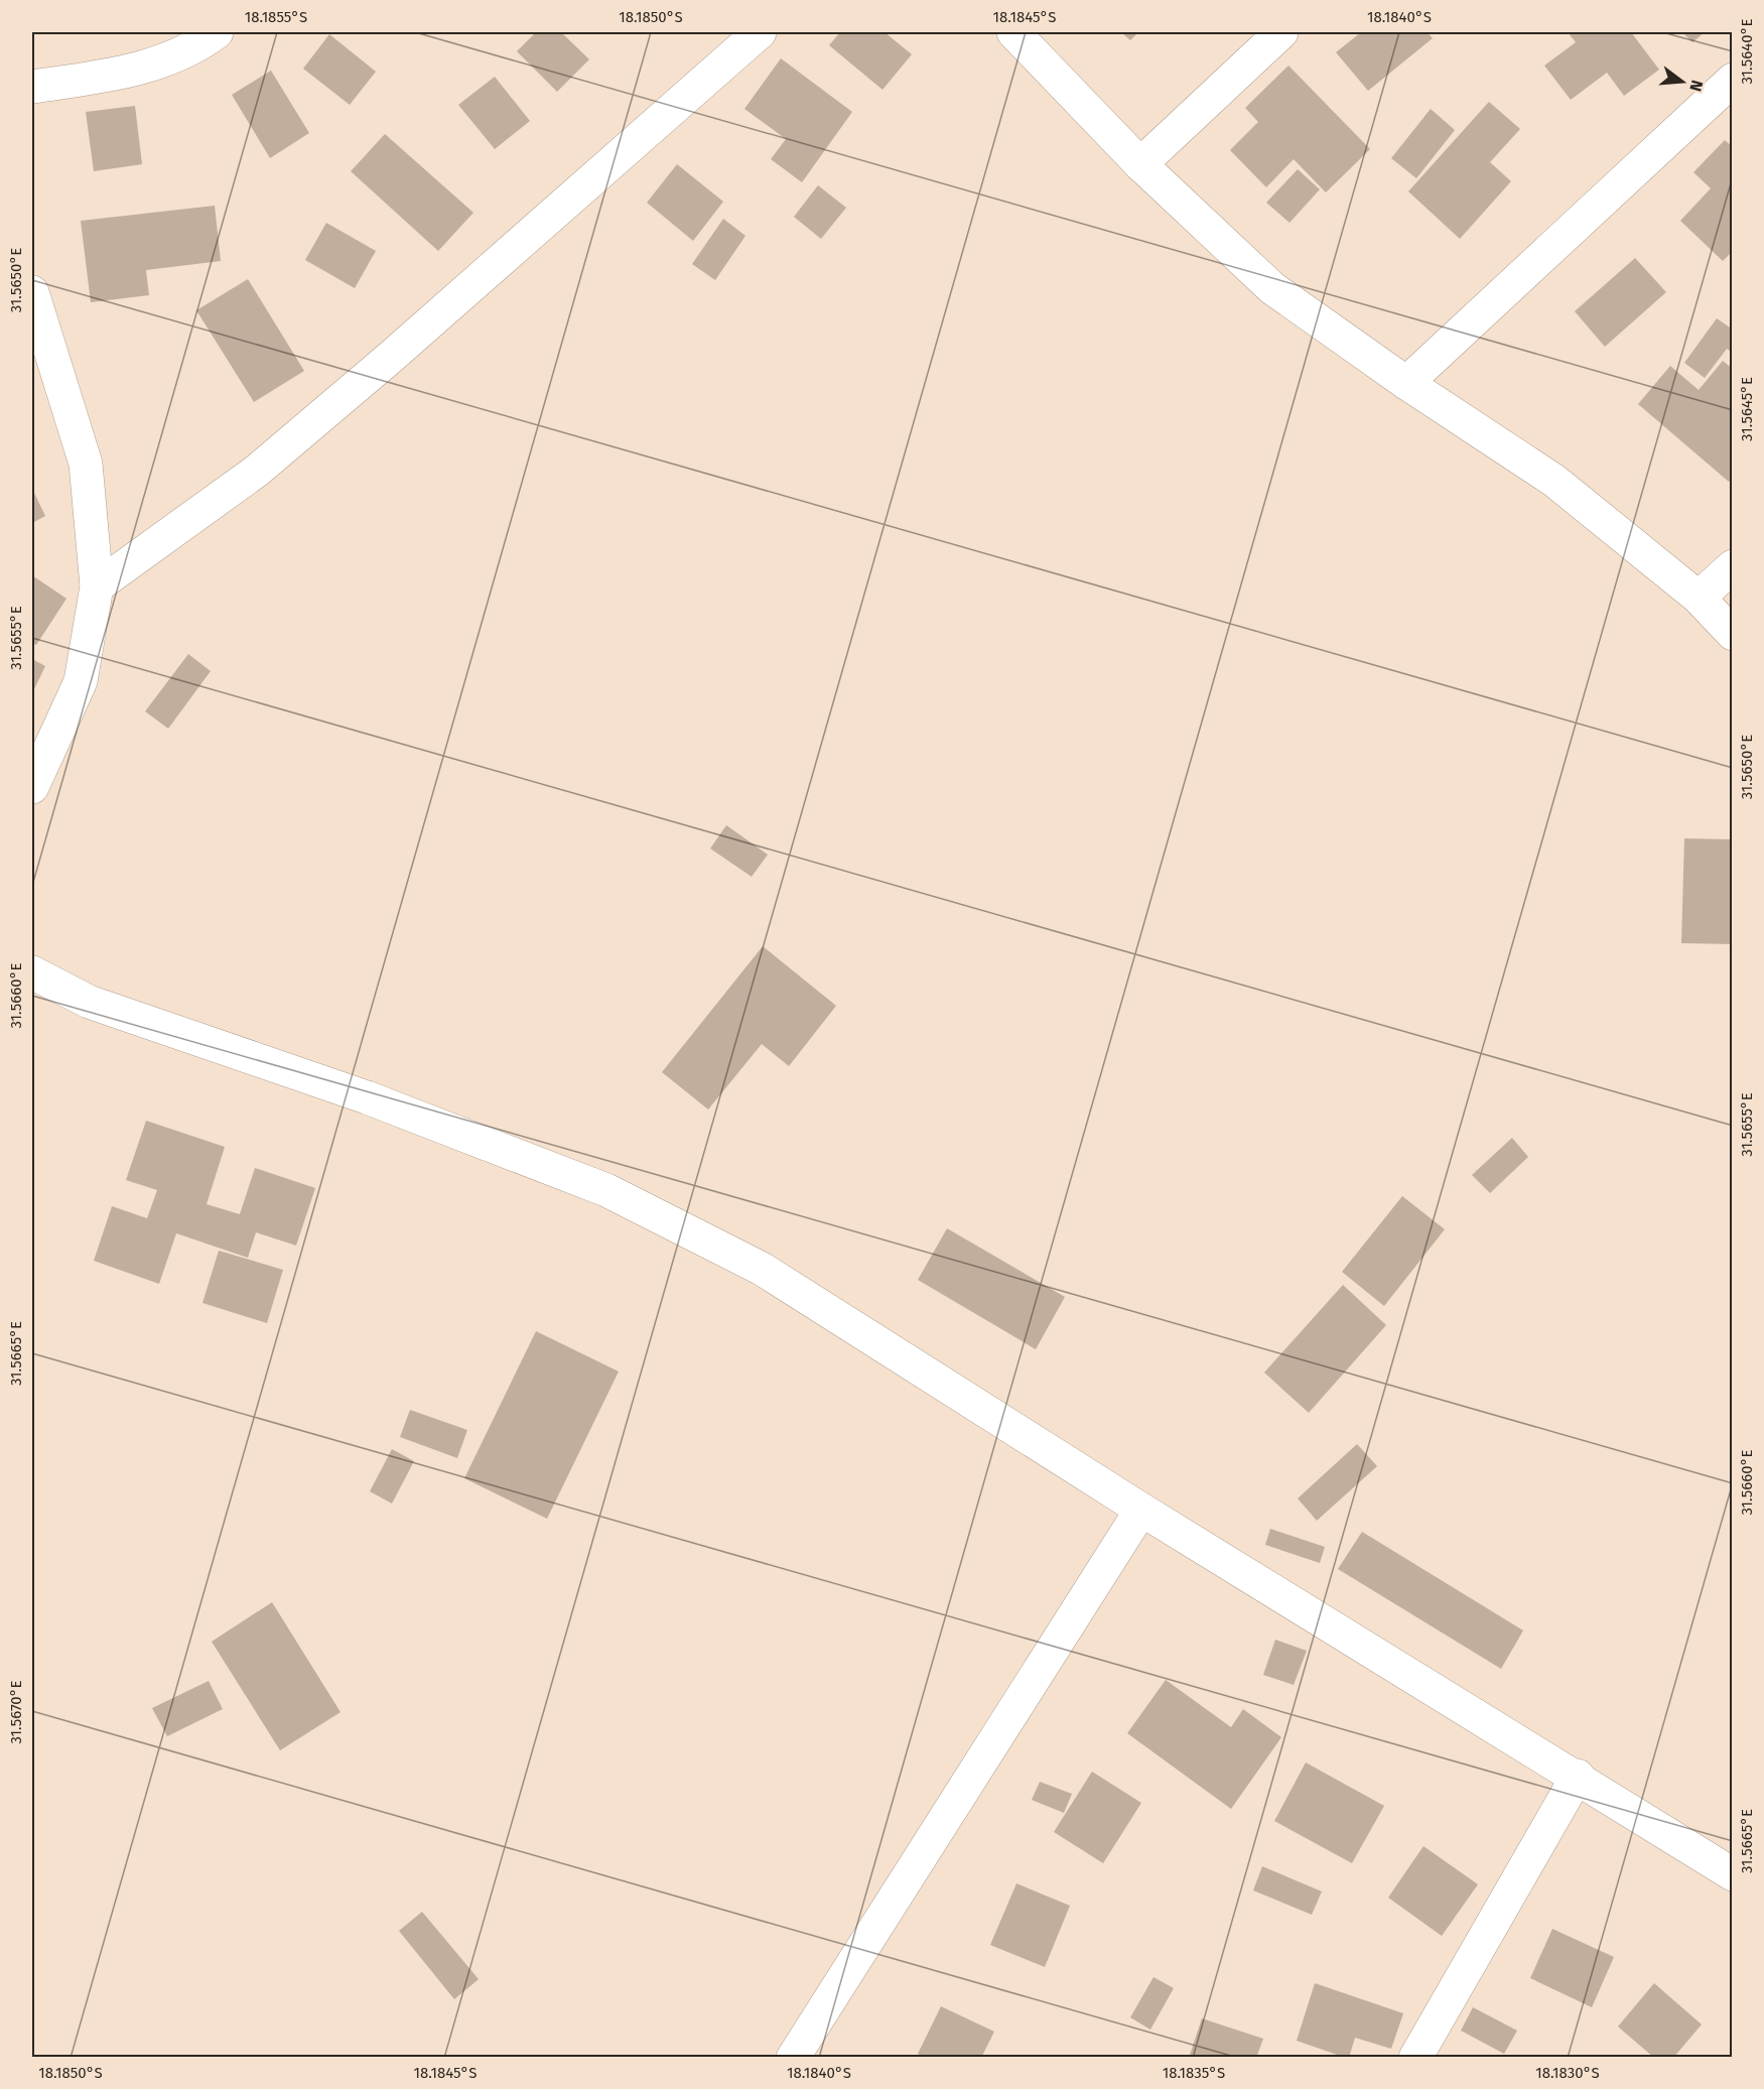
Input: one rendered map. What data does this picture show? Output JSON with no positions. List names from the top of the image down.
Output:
{
  "north": "right",
  "coordinates": [
    "18.1855°S",
    "18.1850°S",
    "18.1845°S",
    "18.1840°S",
    "31.5640°E",
    "31.5650°E",
    "31.5645°E",
    "31.5655°E",
    "31.5660°E",
    "31.5665°E",
    "31.5670°E",
    "18.1835°S",
    "18.1830°S"
  ]
}
